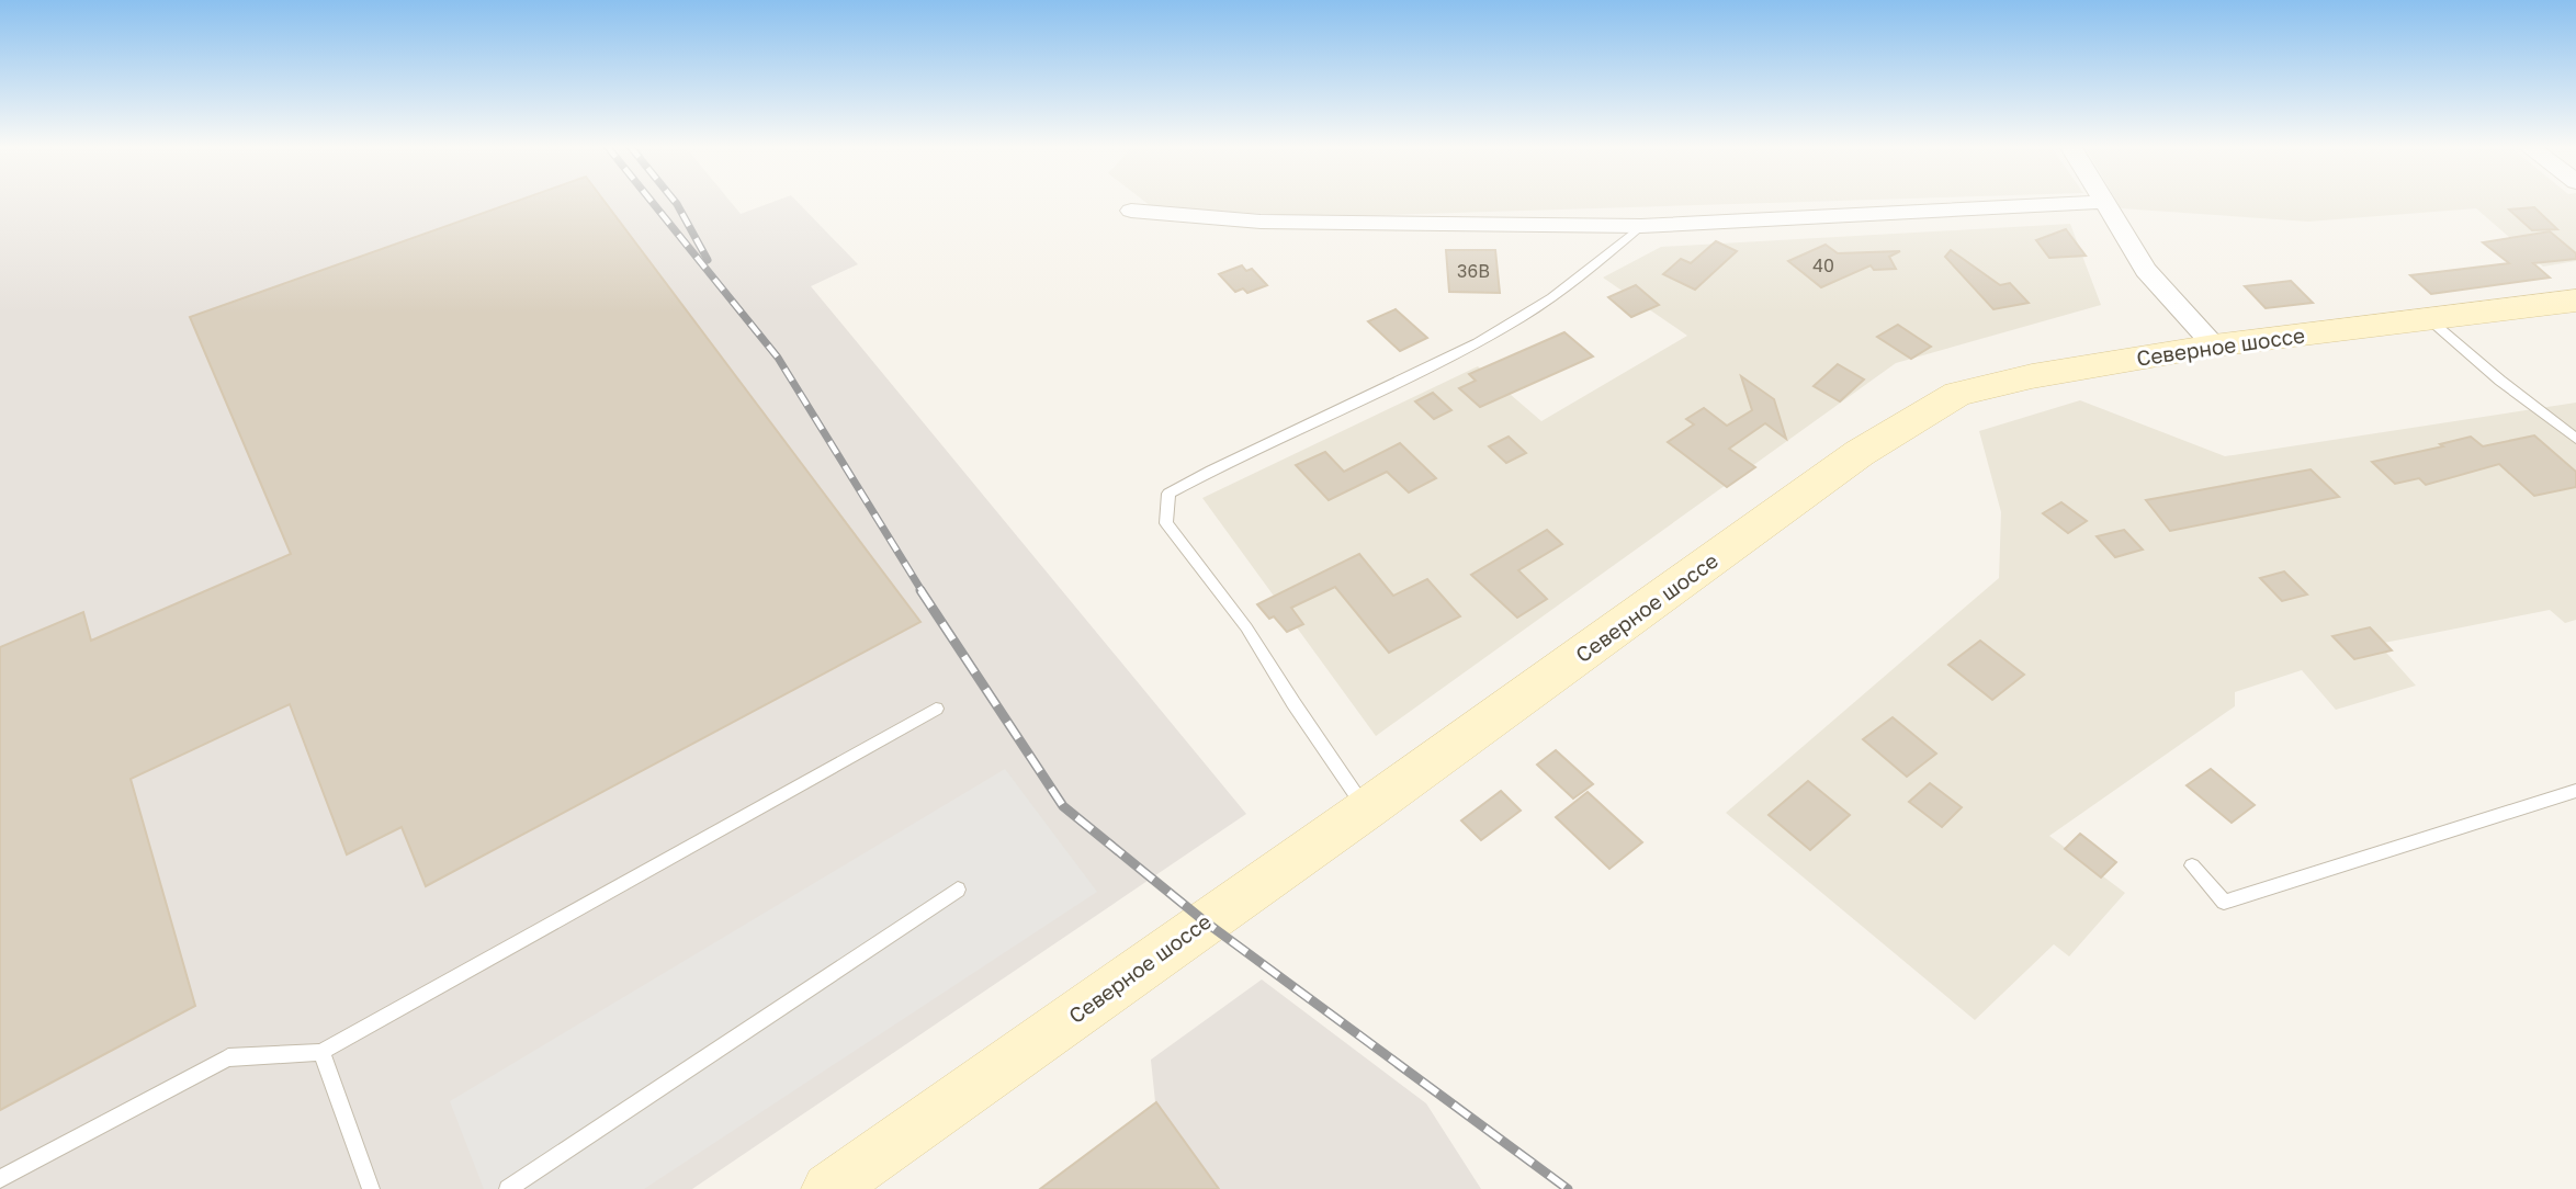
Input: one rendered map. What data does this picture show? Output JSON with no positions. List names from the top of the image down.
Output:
{
  "streets": {
    "main road": ["Северное шоссе"]
  },
  "house_numbers": ["40", "36В"]
}
